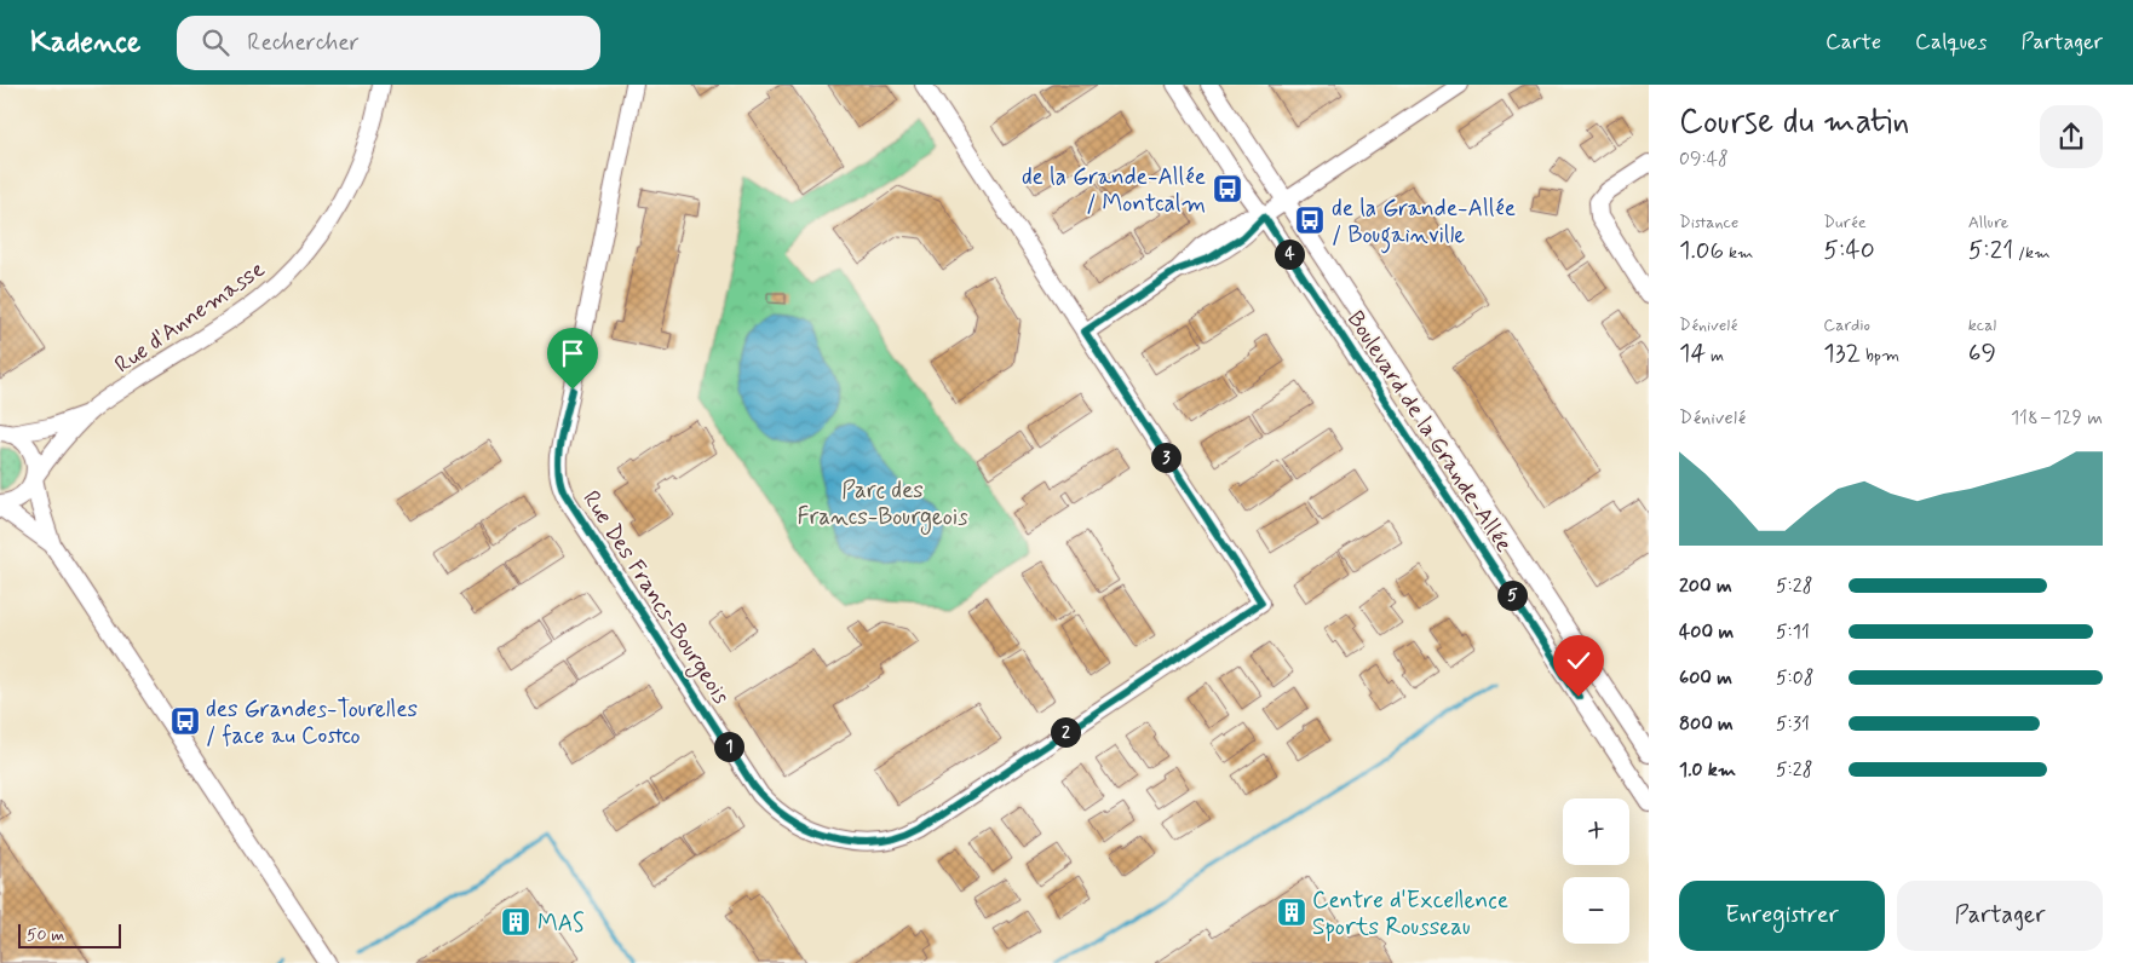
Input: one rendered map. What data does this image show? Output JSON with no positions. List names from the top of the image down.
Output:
{
  "streets": {
    "street": ["Rue d'Annemasse", "Boulevard de la Grande-Allée", "Rue Des Francs-Bourgeois"]
  },
  "parks": ["Parc des Francs-Bourgeois"],
  "places": {
    "bus stop": ["de la Grande-Allée / Montcalm", "de la Grande-Allée / Bougainville", "des Grandes-Tourelles / face au Costco"],
    "building": ["Centre d'Excellence Sports Rousseau", "MAS"]
  },
  "scale_bar": "50 m",
  "page": {
    "header": "Kadence",
    "search": "Rechercher",
    "nav": ["Carte", "Calques", "Partager"],
    "heading": ["Course du matin", "09:48"],
    "stats": [
      ["Distance", "1.06 km"],
      ["Durée", "5:40"],
      ["Allure", "5:21 /km"],
      ["Dénivelé", "14 m"],
      ["Cardio", "132 bpm"],
      ["kcal", "69"]
    ],
    "pins": [
      "4",
      "3",
      "5",
      "2",
      "1"
    ],
    "chart": ["Dénivelé", "118–129 m"],
    "list": [
      {
        "name": "200 m",
        "note": "5:28"
      },
      {
        "name": "400 m",
        "note": "5:11"
      },
      {
        "name": "600 m",
        "note": "5:08"
      },
      {
        "name": "800 m",
        "note": "5:31"
      },
      {
        "name": "1.0 km",
        "note": "5:28"
      }
    ],
    "map_buttons": ["+", "−"],
    "buttons": ["Enregistrer", "Partager"],
    "scale": "50 m"
  }
}
